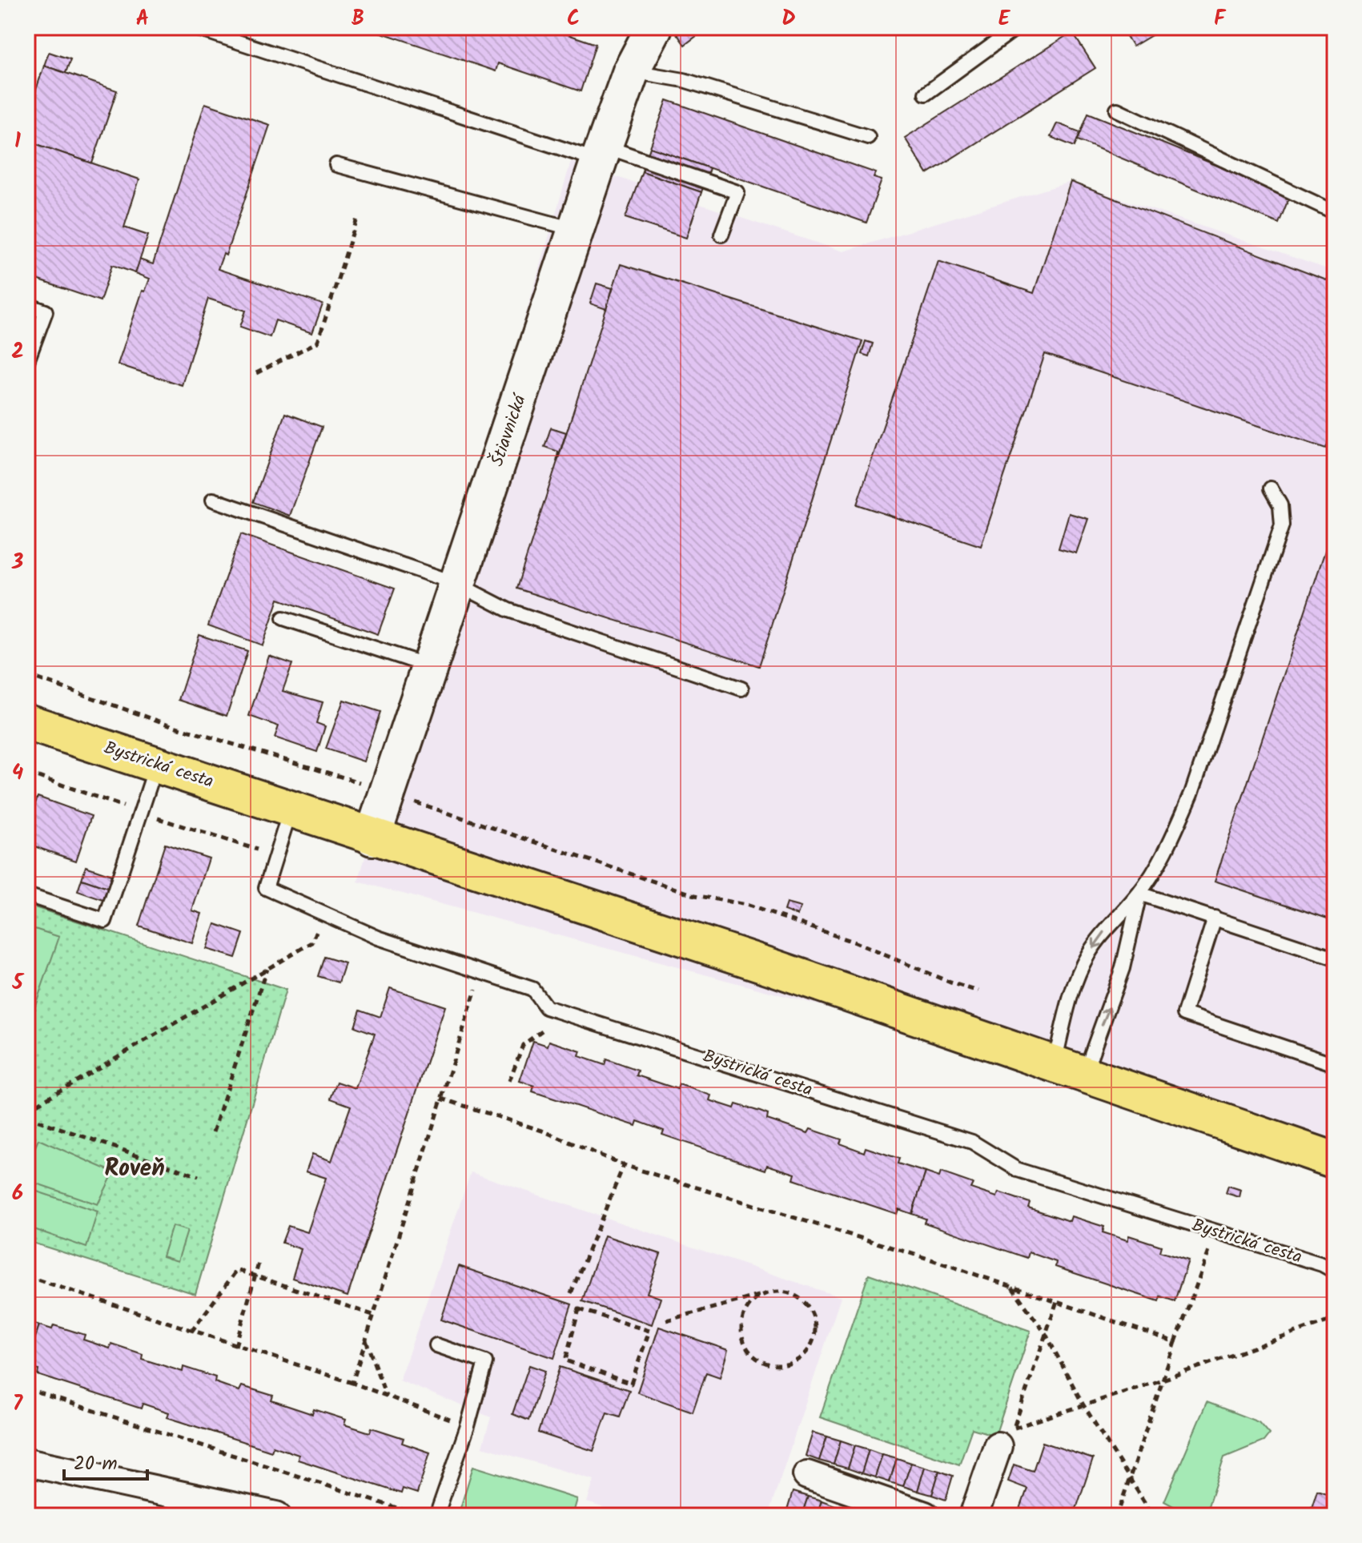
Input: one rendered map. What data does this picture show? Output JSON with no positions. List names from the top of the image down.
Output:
{
  "streets": {
    "main road": ["Bystrická cesta"],
    "street": ["Štiavnická"]
  },
  "crossings": [
    ["Štiavnická", "Bystrická cesta"]
  ],
  "districts": ["Roveň"],
  "scale_bar": "20 m",
  "grid": {
    "columns": [
      "A",
      "B",
      "C",
      "D",
      "E",
      "F"
    ],
    "rows": [
      "1",
      "2",
      "3",
      "4",
      "5",
      "6",
      "7"
    ]
  }
}
